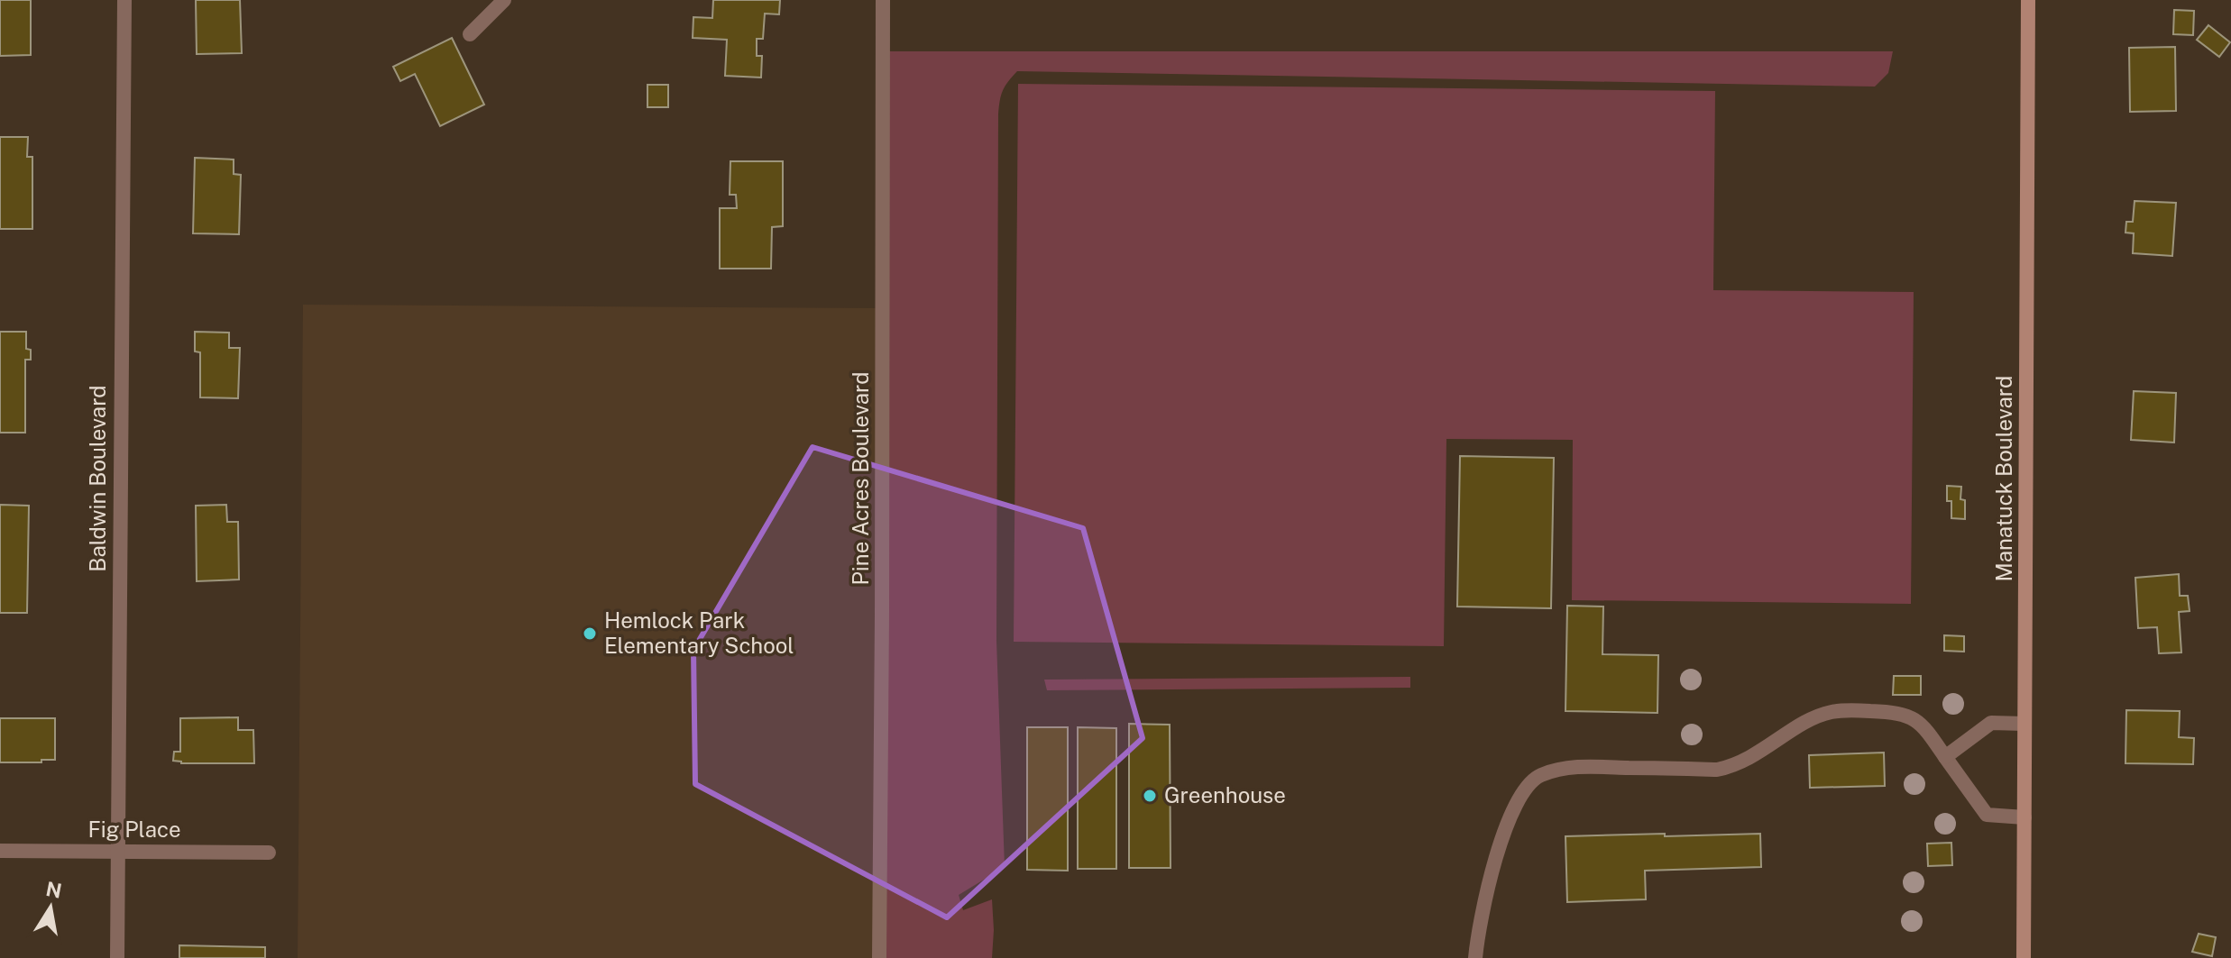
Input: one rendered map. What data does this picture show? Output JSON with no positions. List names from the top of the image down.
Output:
{
  "streets": {
    "street": [
      "Baldwin Boulevard",
      "Pine Acres Boulevard",
      "Manatuck Boulevard",
      "Fig Place"
    ]
  },
  "crossings": [
    ["Baldwin Boulevard", "Fig Place"]
  ],
  "places": ["Hemlock Park Elementary School", "Greenhouse"],
  "north": "top"
}
